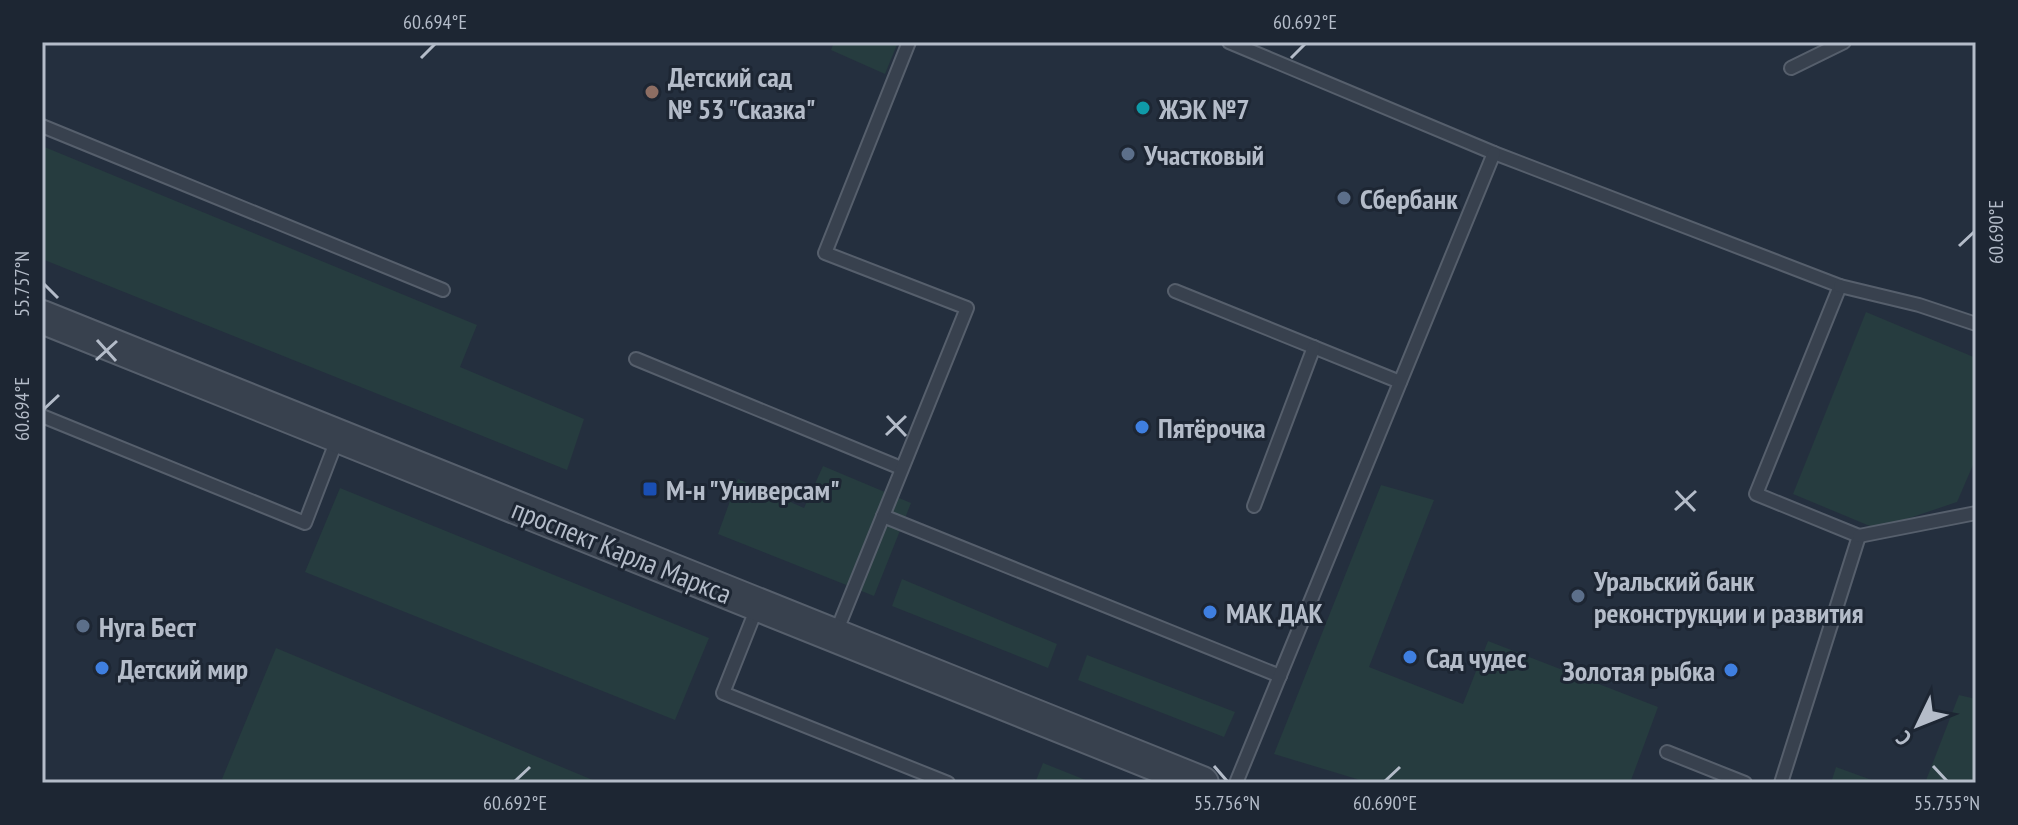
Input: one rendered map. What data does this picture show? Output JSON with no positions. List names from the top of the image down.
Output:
{
  "streets": {
    "street": ["проспект Карла Маркса"]
  },
  "places": {
    "other": [
      "Детский сад № 53 \"Сказка\"",
      "ЖЭК №7",
      "Участковый",
      "Сбербанк",
      "Пятёрочка",
      "Уральский банк реконструкции и развития",
      "МАК ДАК",
      "Нуга Бест",
      "Сад чудес",
      "Детский мир",
      "Золотая рыбка"
    ],
    "transit": ["М-н \"Универсам\""]
  },
  "north": "bottom left",
  "coordinates": [
    "60.694°E",
    "60.692°E",
    "60.690°E",
    "55.757°N",
    "55.756°N",
    "55.755°N"
  ]
}
